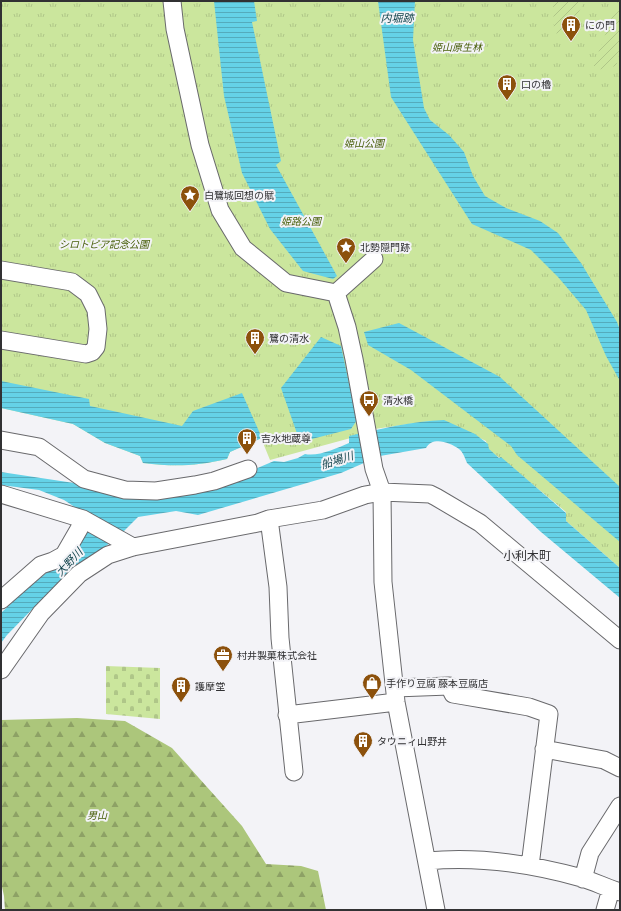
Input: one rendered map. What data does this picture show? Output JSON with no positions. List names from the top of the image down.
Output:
{
  "districts": ["小利木町"],
  "water": ["内堀跡", "船場川", "大野川"],
  "parks": [
    "姫山原生林",
    "姫山公園",
    "姫路公園",
    "シロトピア記念公園",
    "男山"
  ],
  "places": {
    "building": [
      "にの門",
      "口の櫓",
      "鷺の清水",
      "吉水地蔵尊",
      "護摩堂",
      "タウニィ山野井"
    ],
    "place": ["白鷺城回想の賦", "北勢隠門跡"],
    "bus stop": ["清水橋"],
    "office": ["村井製菓株式会社"],
    "shop": ["手作り豆腐 藤本豆腐店"]
  }
}
